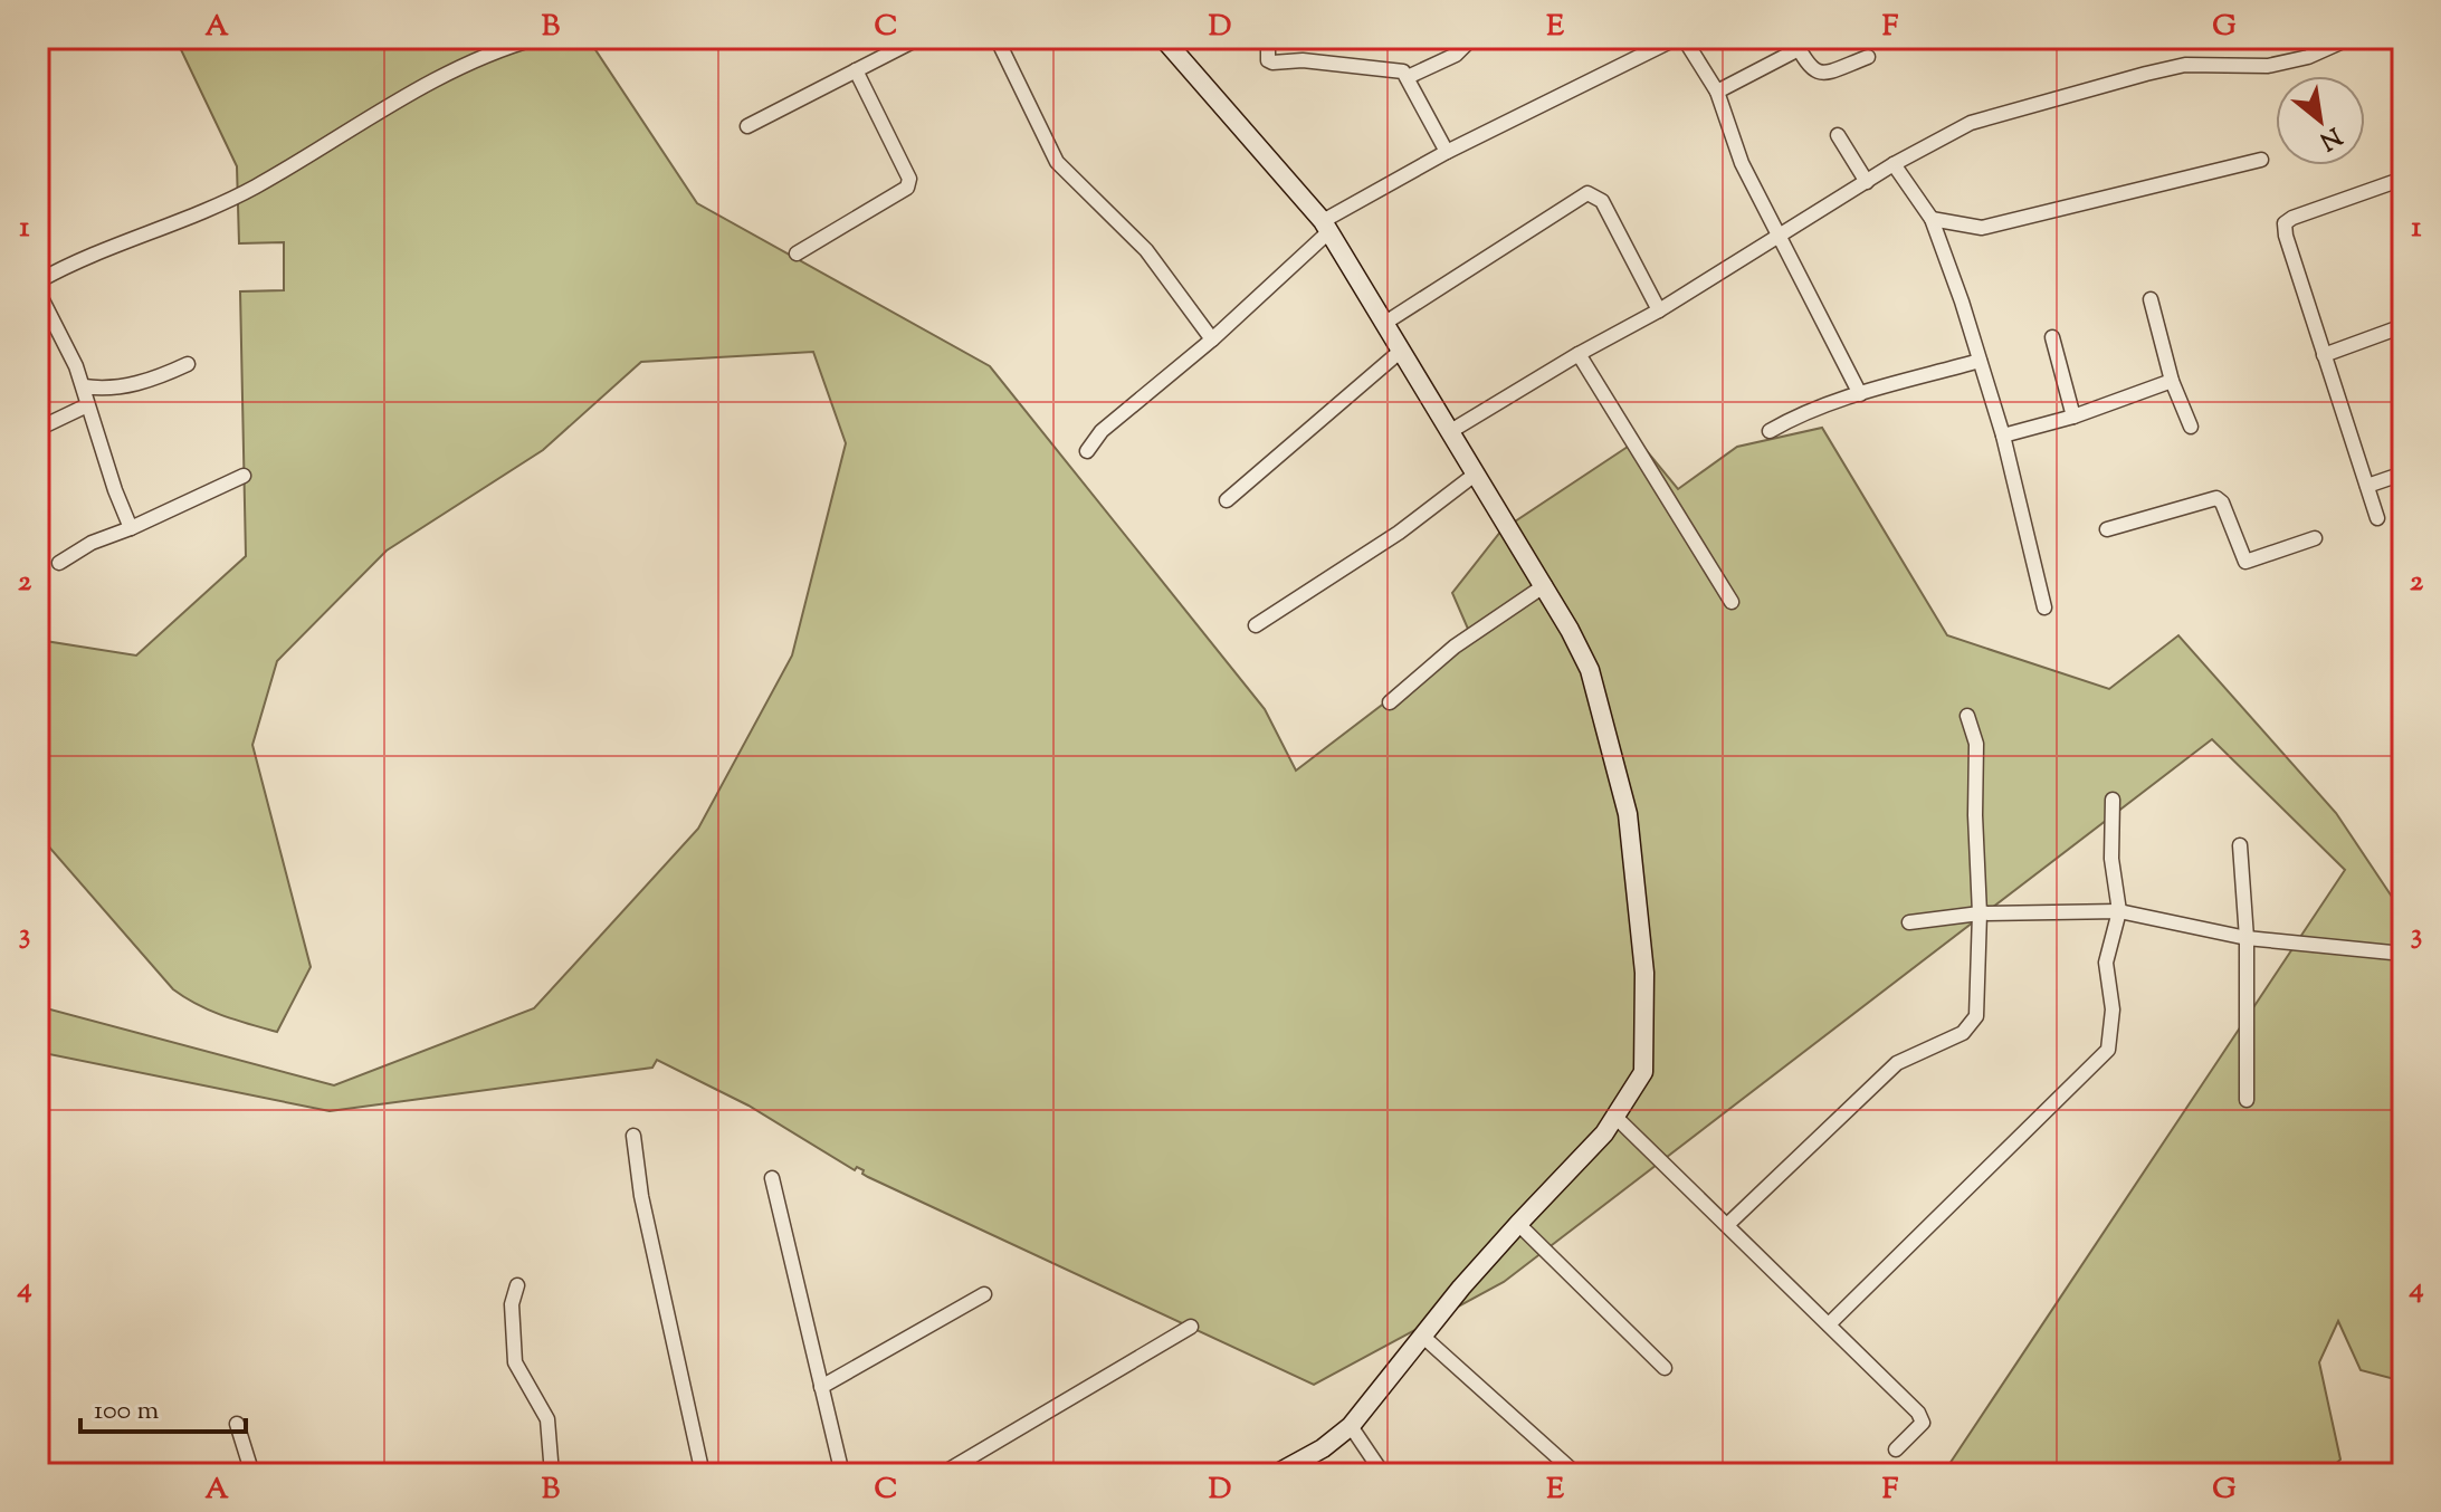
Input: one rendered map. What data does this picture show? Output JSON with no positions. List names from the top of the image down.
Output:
{
  "scale_bar": "100 m",
  "north": "bottom right",
  "grid": {
    "columns": [
      "A",
      "B",
      "C",
      "D",
      "E",
      "F",
      "G"
    ],
    "rows": [
      "1",
      "2",
      "3",
      "4"
    ]
  }
}
